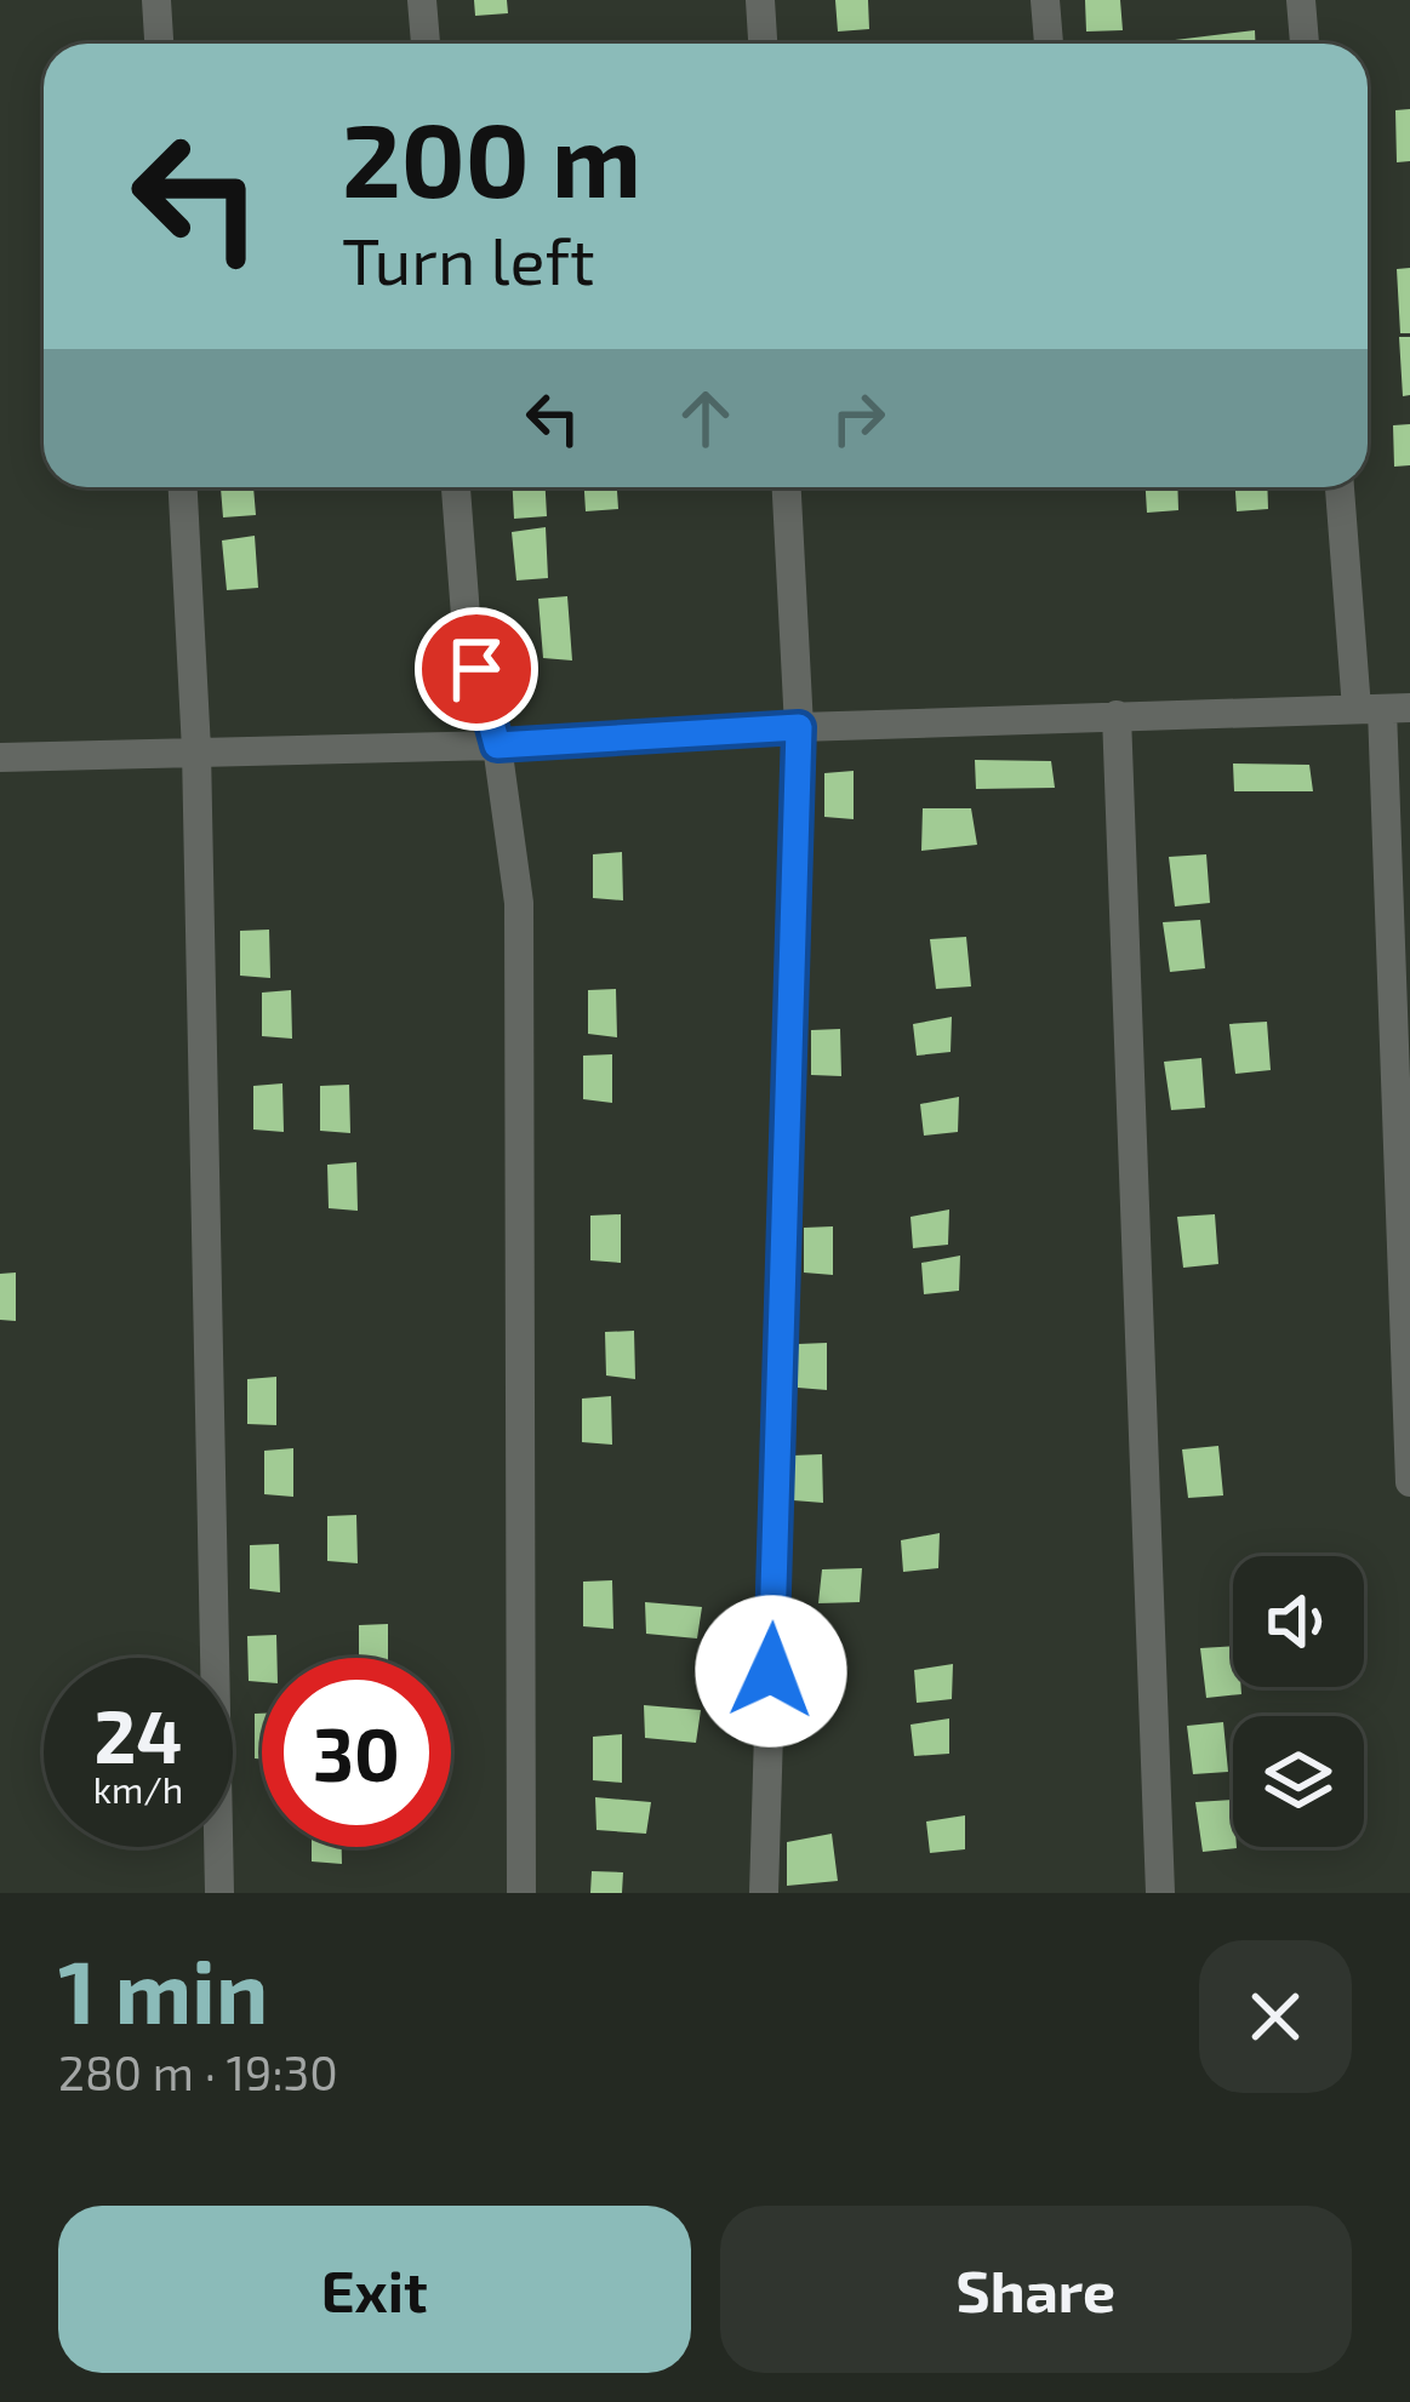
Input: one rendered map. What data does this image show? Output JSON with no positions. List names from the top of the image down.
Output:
{
  "page": {
    "turn": ["200 m", "Turn left"],
    "speed": "24 km/h",
    "limit": "30",
    "heading": ["1 min", "280 m · 19:30"],
    "buttons": ["Exit", "Share"]
  }
}
